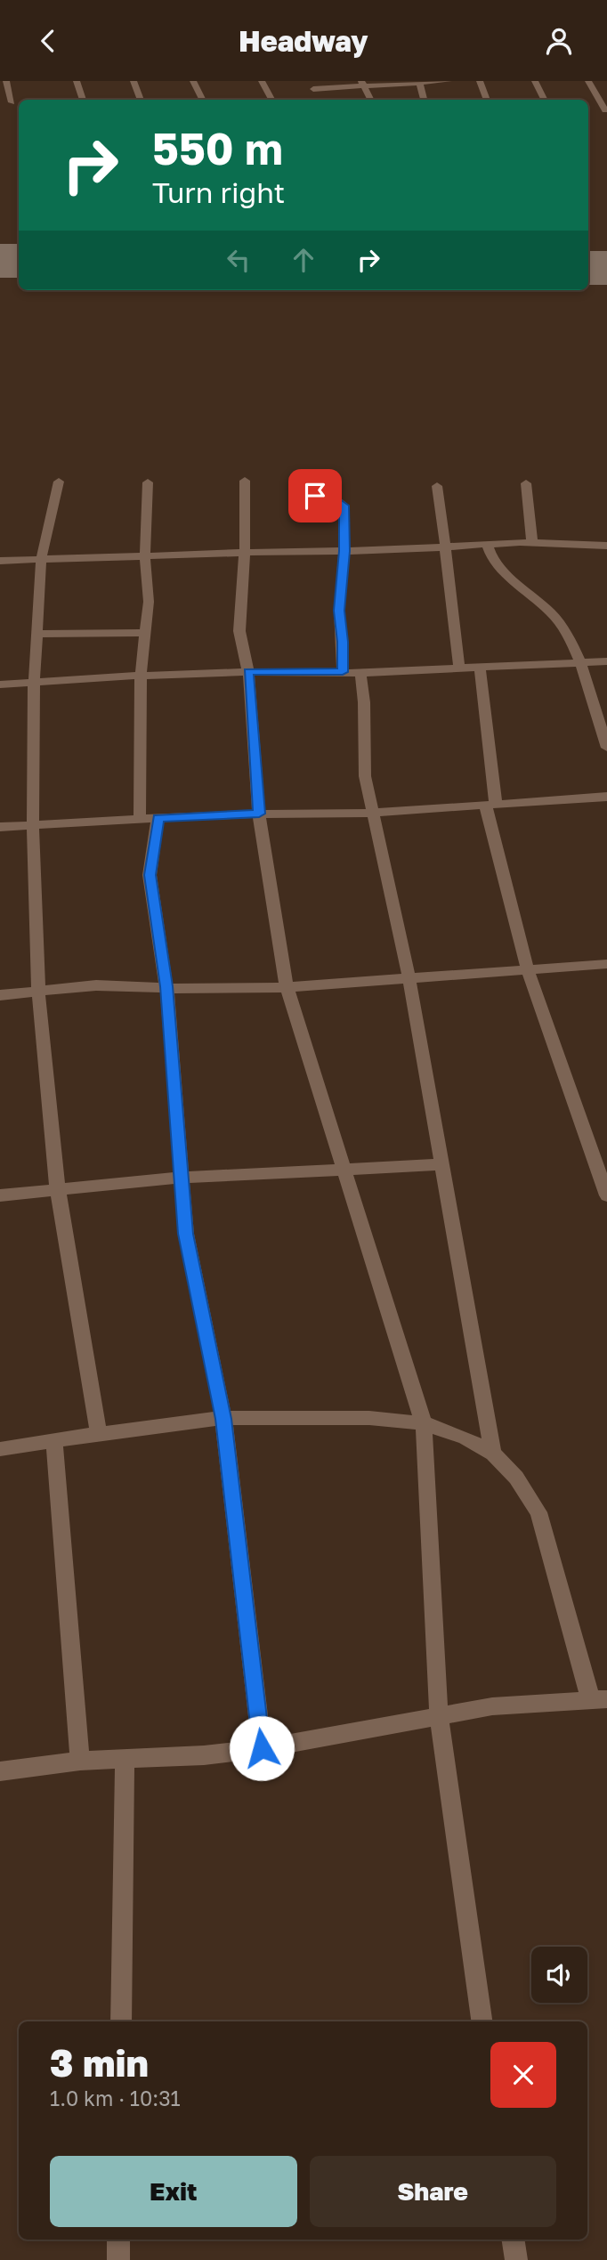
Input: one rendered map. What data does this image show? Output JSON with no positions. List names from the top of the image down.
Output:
{
  "page": {
    "header": "Headway",
    "turn": ["550 m", "Turn right"],
    "heading": ["3 min", "1.0 km · 10:31"],
    "buttons": ["Exit", "Share"]
  }
}
